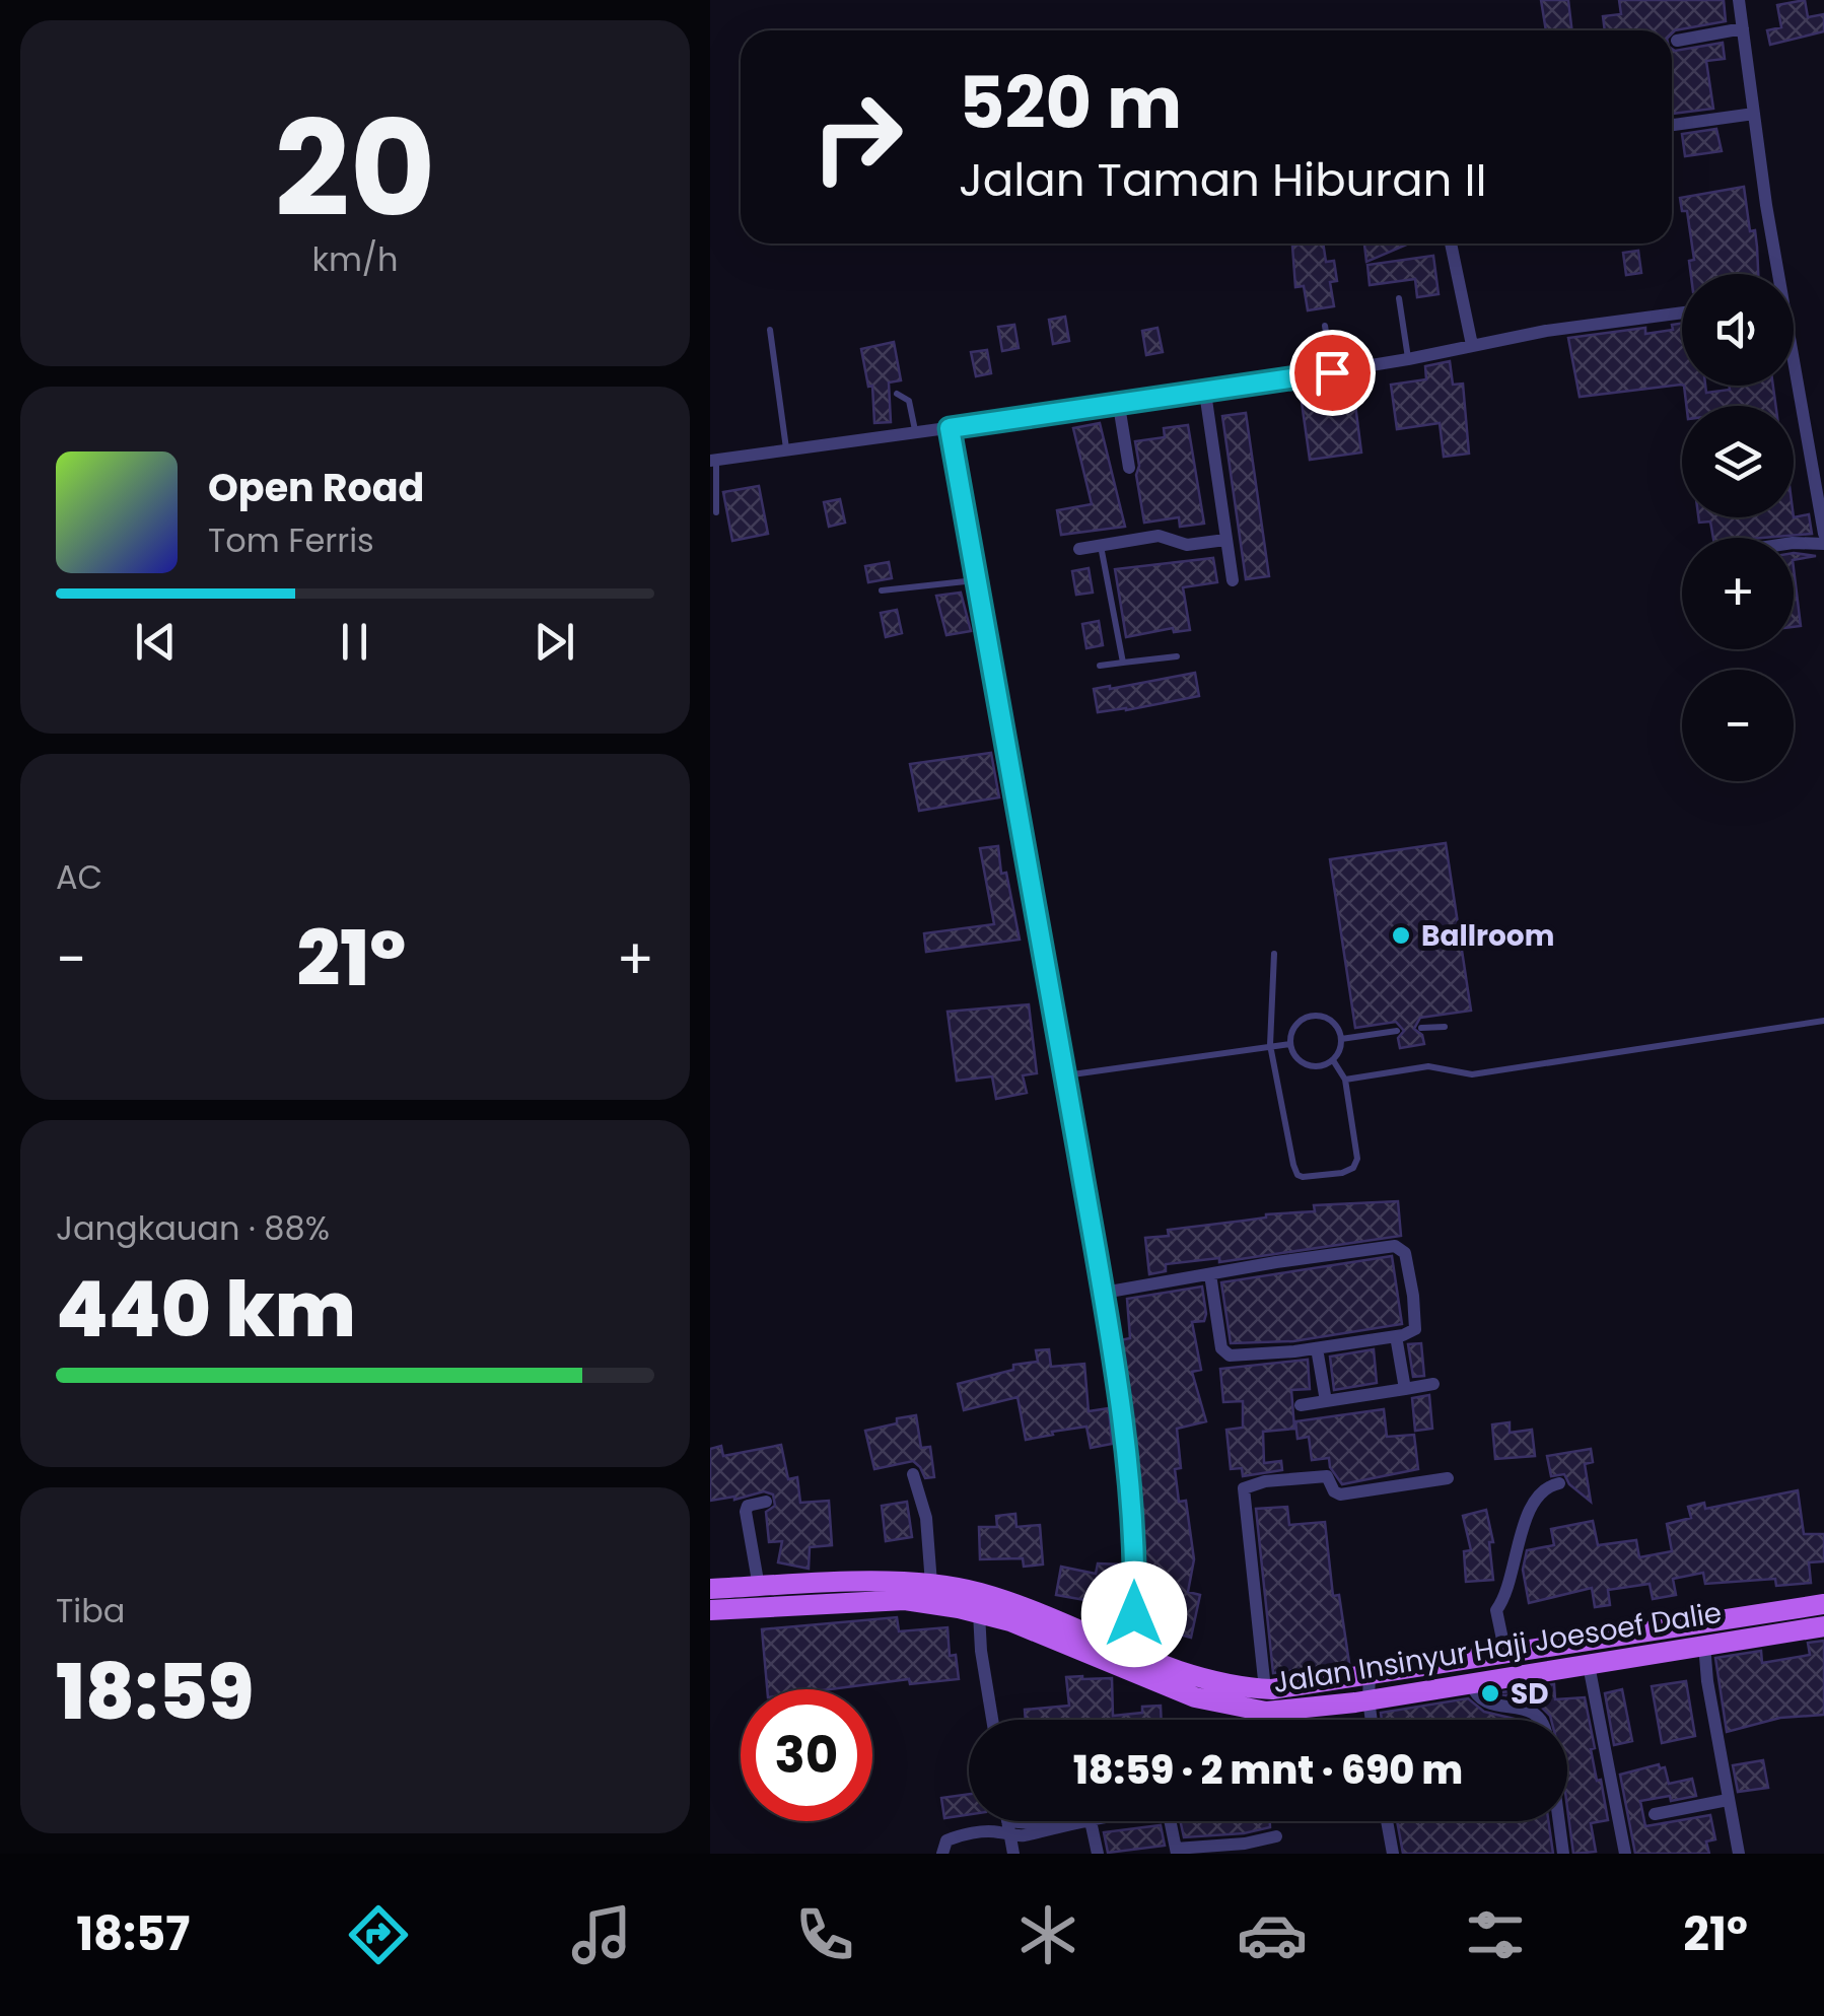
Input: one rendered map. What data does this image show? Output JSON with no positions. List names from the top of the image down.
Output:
{
  "streets": {
    "main road": ["Jalan Insinyur Haji Joesoef Dalie"]
  },
  "places": ["Ballroom", "SD"],
  "page": {
    "tile": [
      ["20", "km/h"],
      "AC",
      ["Jangkauan · 88%", "440 km"],
      ["Tiba", "18:59"]
    ],
    "turn": ["520 m", "Jalan Taman Hiburan II"],
    "map_buttons": ["+", "−"],
    "song": ["Open Road", "Tom Ferris"],
    "heat": ["−", "21°", "+"],
    "limit": "30",
    "trip": "18:59 · 2 mnt · 690 m",
    "tabs": ["18:57", "21°"]
  }
}
